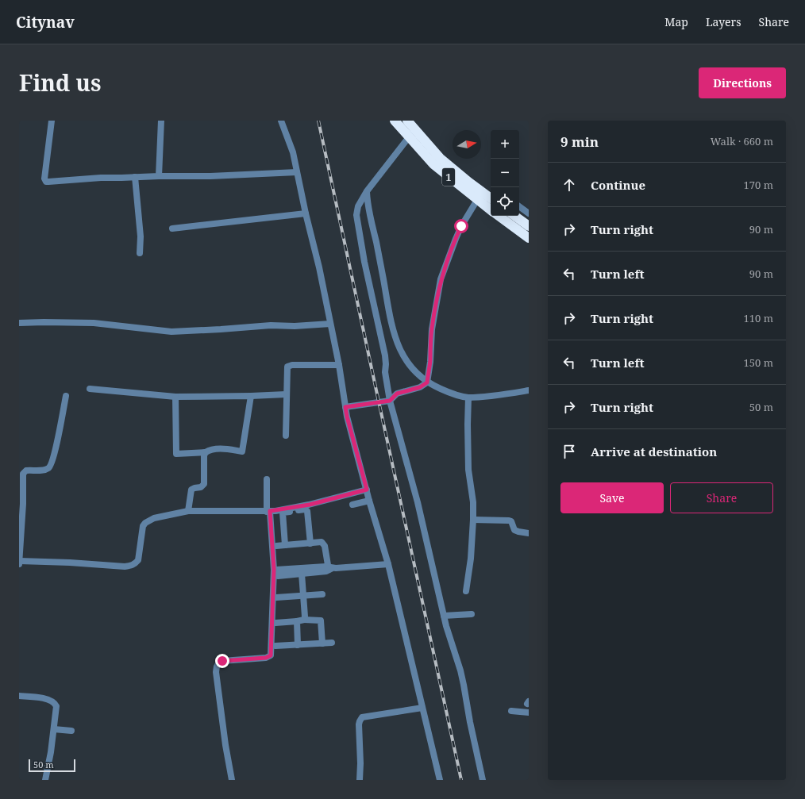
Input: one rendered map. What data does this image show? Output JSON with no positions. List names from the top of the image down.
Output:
{
  "streets": {
    "highway": ["1"]
  },
  "scale_bar": "50 m",
  "north": "right",
  "page": {
    "header": "Citynav",
    "nav": ["Map", "Layers", "Share"],
    "title": "Find us",
    "buttons": [
      "Directions",
      ["Save", "Share"]
    ],
    "heading": ["9 min", "Walk · 660 m"],
    "map_buttons": ["+", "−"],
    "list": [
      ["Continue", "170 m"],
      ["Turn right", "90 m"],
      ["Turn left", "90 m"],
      ["Turn right", "110 m"],
      ["Turn left", "150 m"],
      ["Turn right", "50 m"],
      "Arrive at destination"
    ],
    "scale": "50 m"
  }
}
